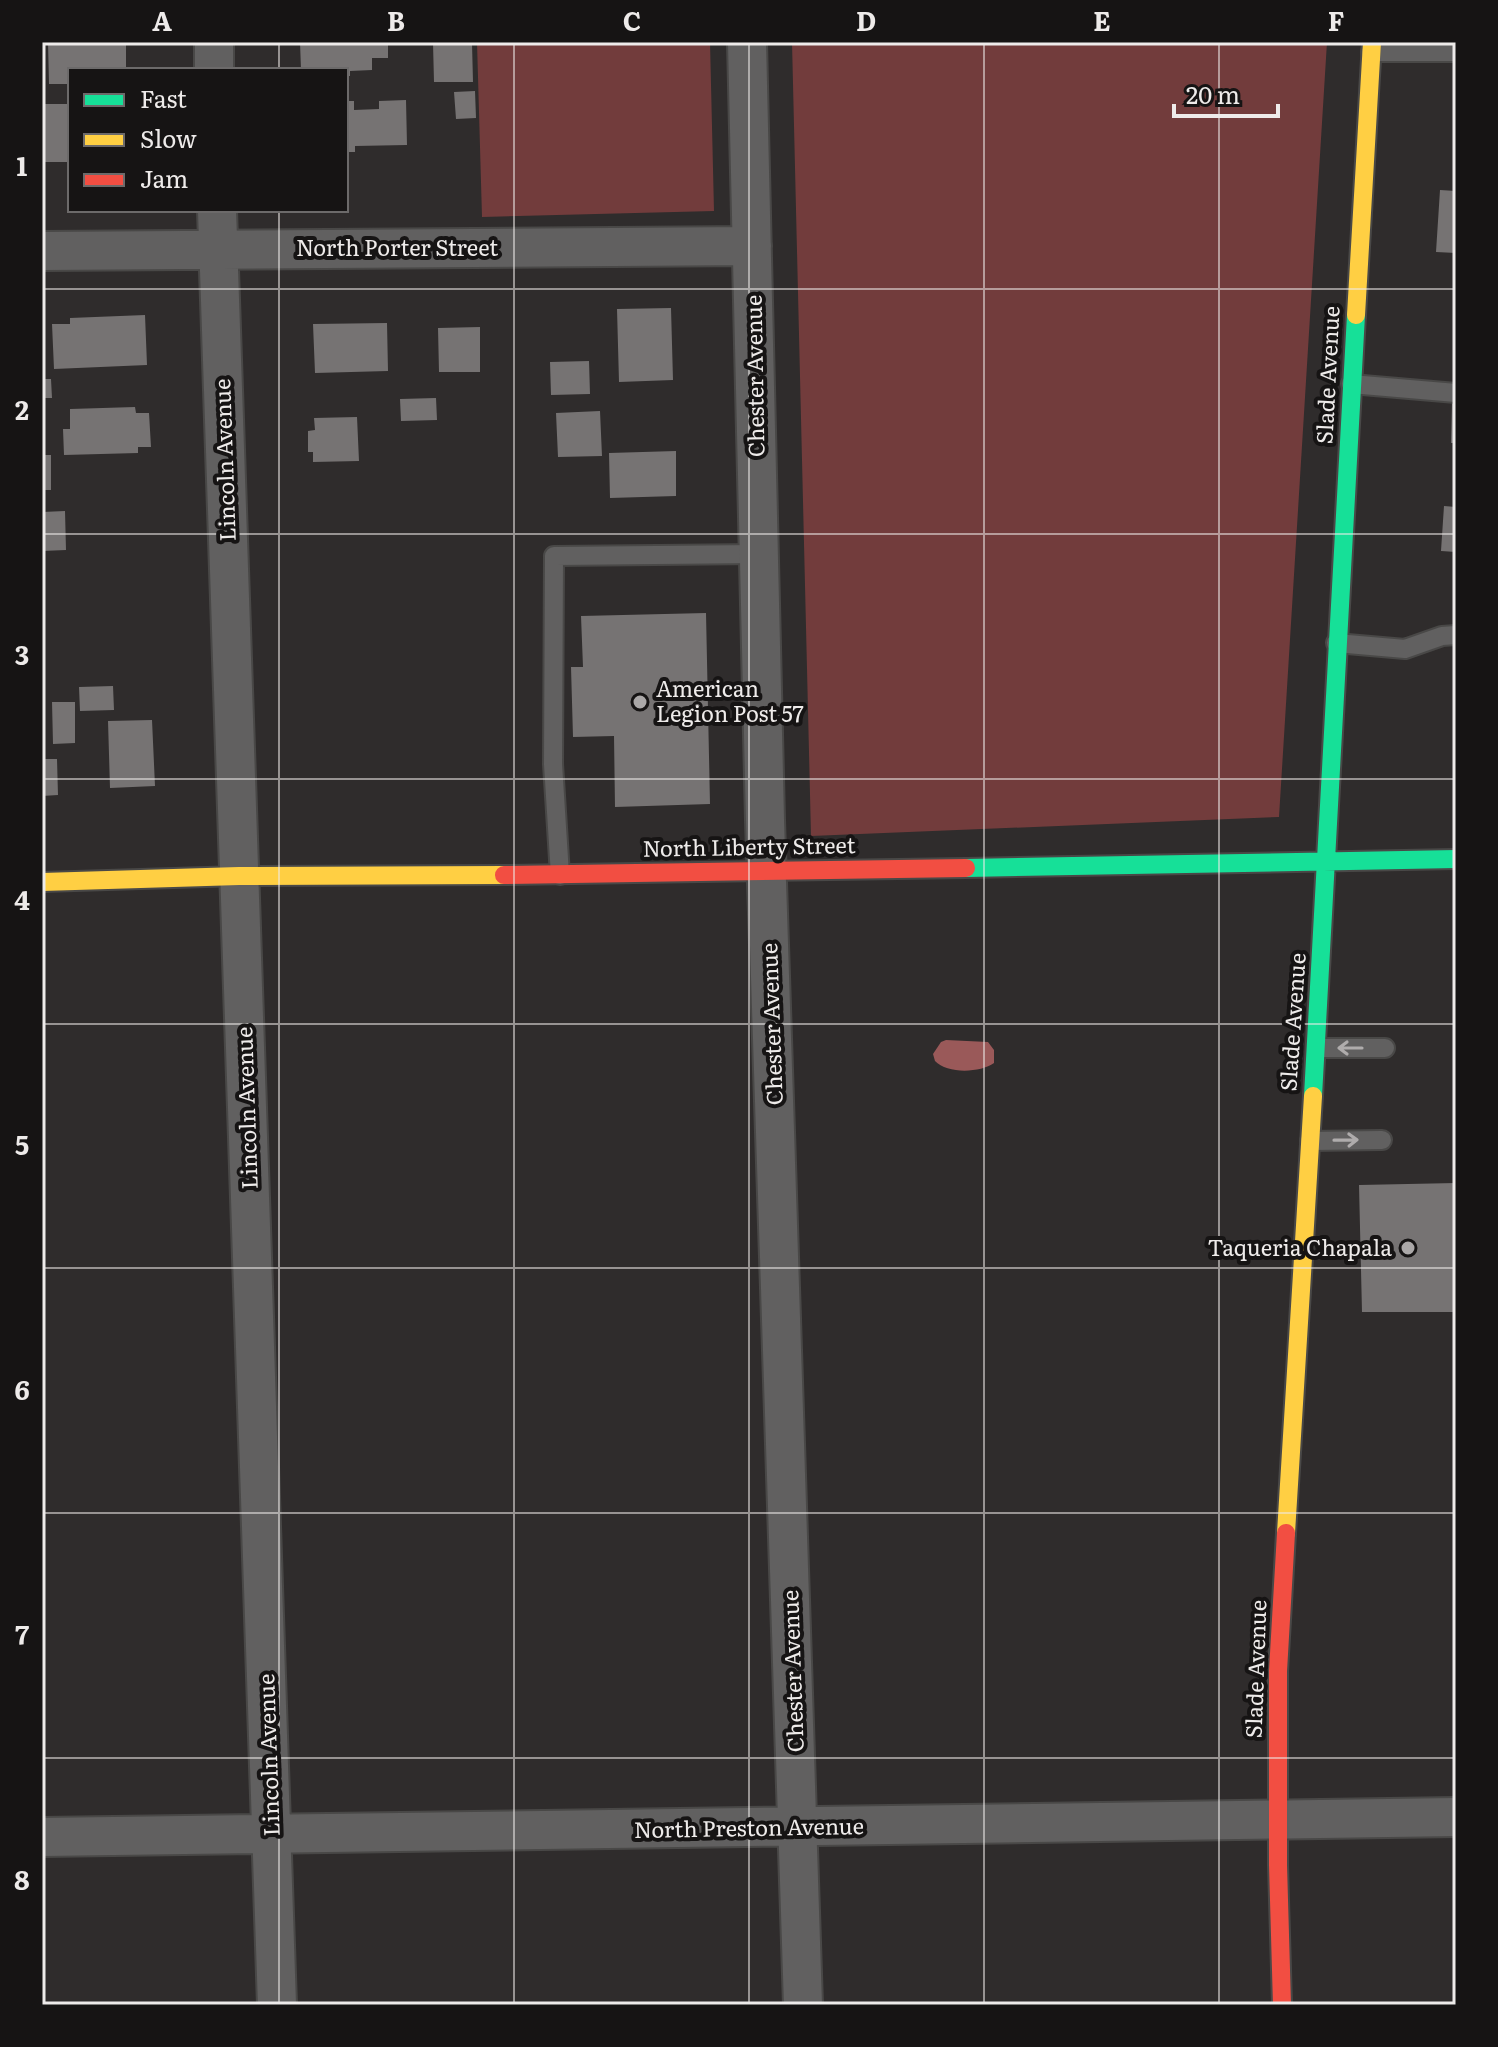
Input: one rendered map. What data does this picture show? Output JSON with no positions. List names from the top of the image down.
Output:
{
  "streets": {
    "street": [
      "North Porter Street",
      "Slade Avenue",
      "Chester Avenue",
      "Lincoln Avenue",
      "North Liberty Street",
      "North Preston Avenue"
    ]
  },
  "crossings": [
    ["North Porter Street", "Chester Avenue"],
    ["North Porter Street", "Lincoln Avenue"],
    ["Slade Avenue", "North Liberty Street"],
    ["Slade Avenue", "North Preston Avenue"],
    ["Chester Avenue", "North Liberty Street"],
    ["Chester Avenue", "North Preston Avenue"],
    ["Lincoln Avenue", "North Liberty Street"],
    ["Lincoln Avenue", "North Preston Avenue"]
  ],
  "places": ["American Legion Post 57", "Taqueria Chapala"],
  "legend": ["Fast", "Slow", "Jam"],
  "scale_bar": "20 m",
  "grid": {
    "columns": [
      "A",
      "B",
      "C",
      "D",
      "E",
      "F"
    ],
    "rows": [
      "1",
      "2",
      "3",
      "4",
      "5",
      "6",
      "7",
      "8"
    ]
  }
}
